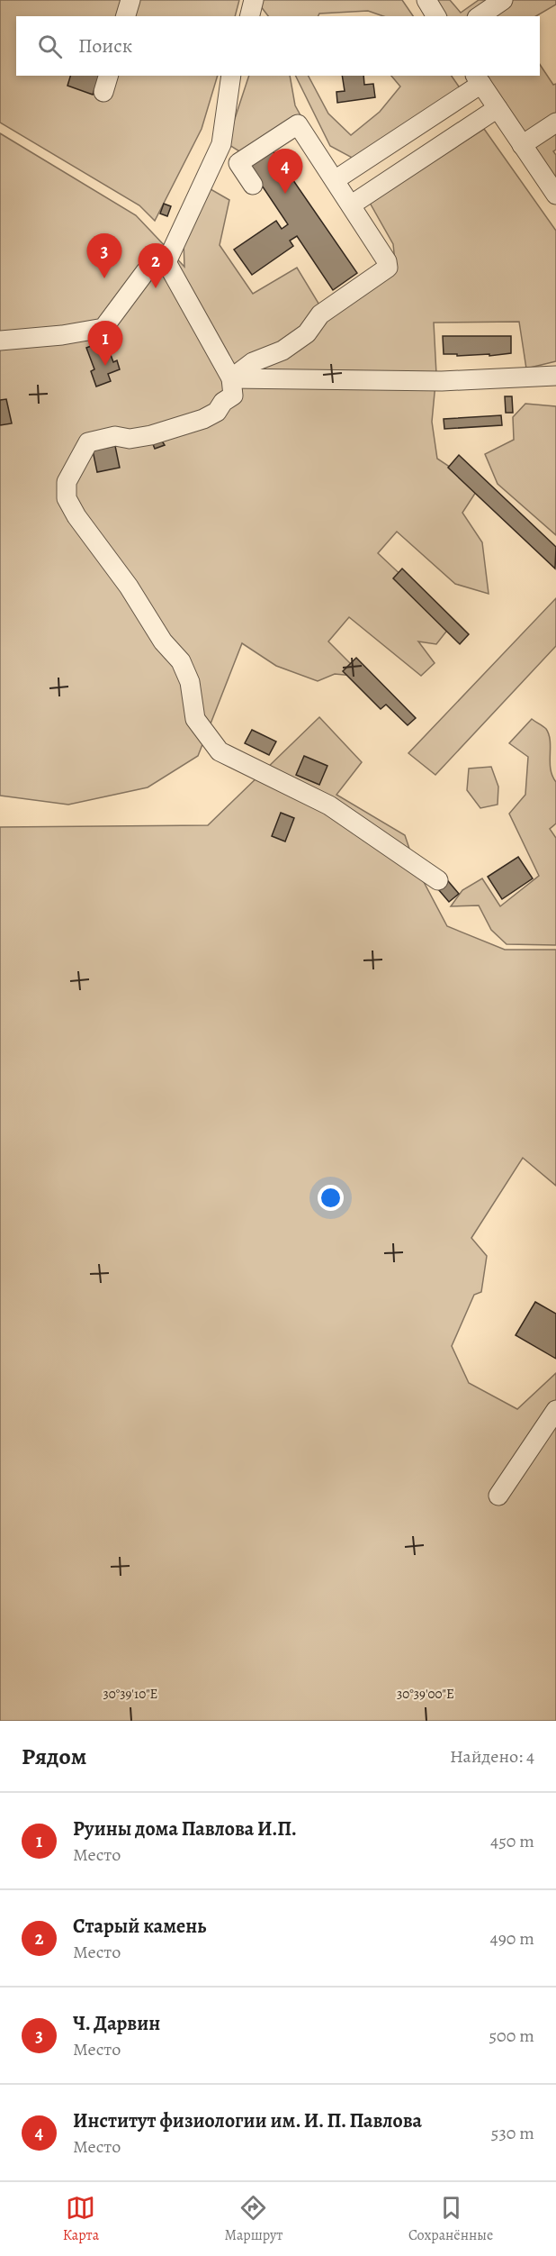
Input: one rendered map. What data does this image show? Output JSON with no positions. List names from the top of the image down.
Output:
{
  "page": {
    "search": "Поиск",
    "pins": [
      "4",
      "3",
      "2",
      "1"
    ],
    "heading": ["Рядом", "Найдено: 4"],
    "list": [
      {
        "mark": "1",
        "name": "Руины дома Павлова И.П.",
        "note": "Место",
        "value": "450 m"
      },
      {
        "mark": "2",
        "name": "Старый камень",
        "note": "Место",
        "value": "490 m"
      },
      {
        "mark": "3",
        "name": "Ч. Дарвин",
        "note": "Место",
        "value": "500 m"
      },
      {
        "mark": "4",
        "name": "Институт физиологии им. И. П. Павлова",
        "note": "Место",
        "value": "530 m"
      }
    ],
    "nav": ["Карта", "Маршрут", "Сохранённые"]
  },
  "coordinates": ["30°39'10\"E", "30°39'00\"E"]
}
